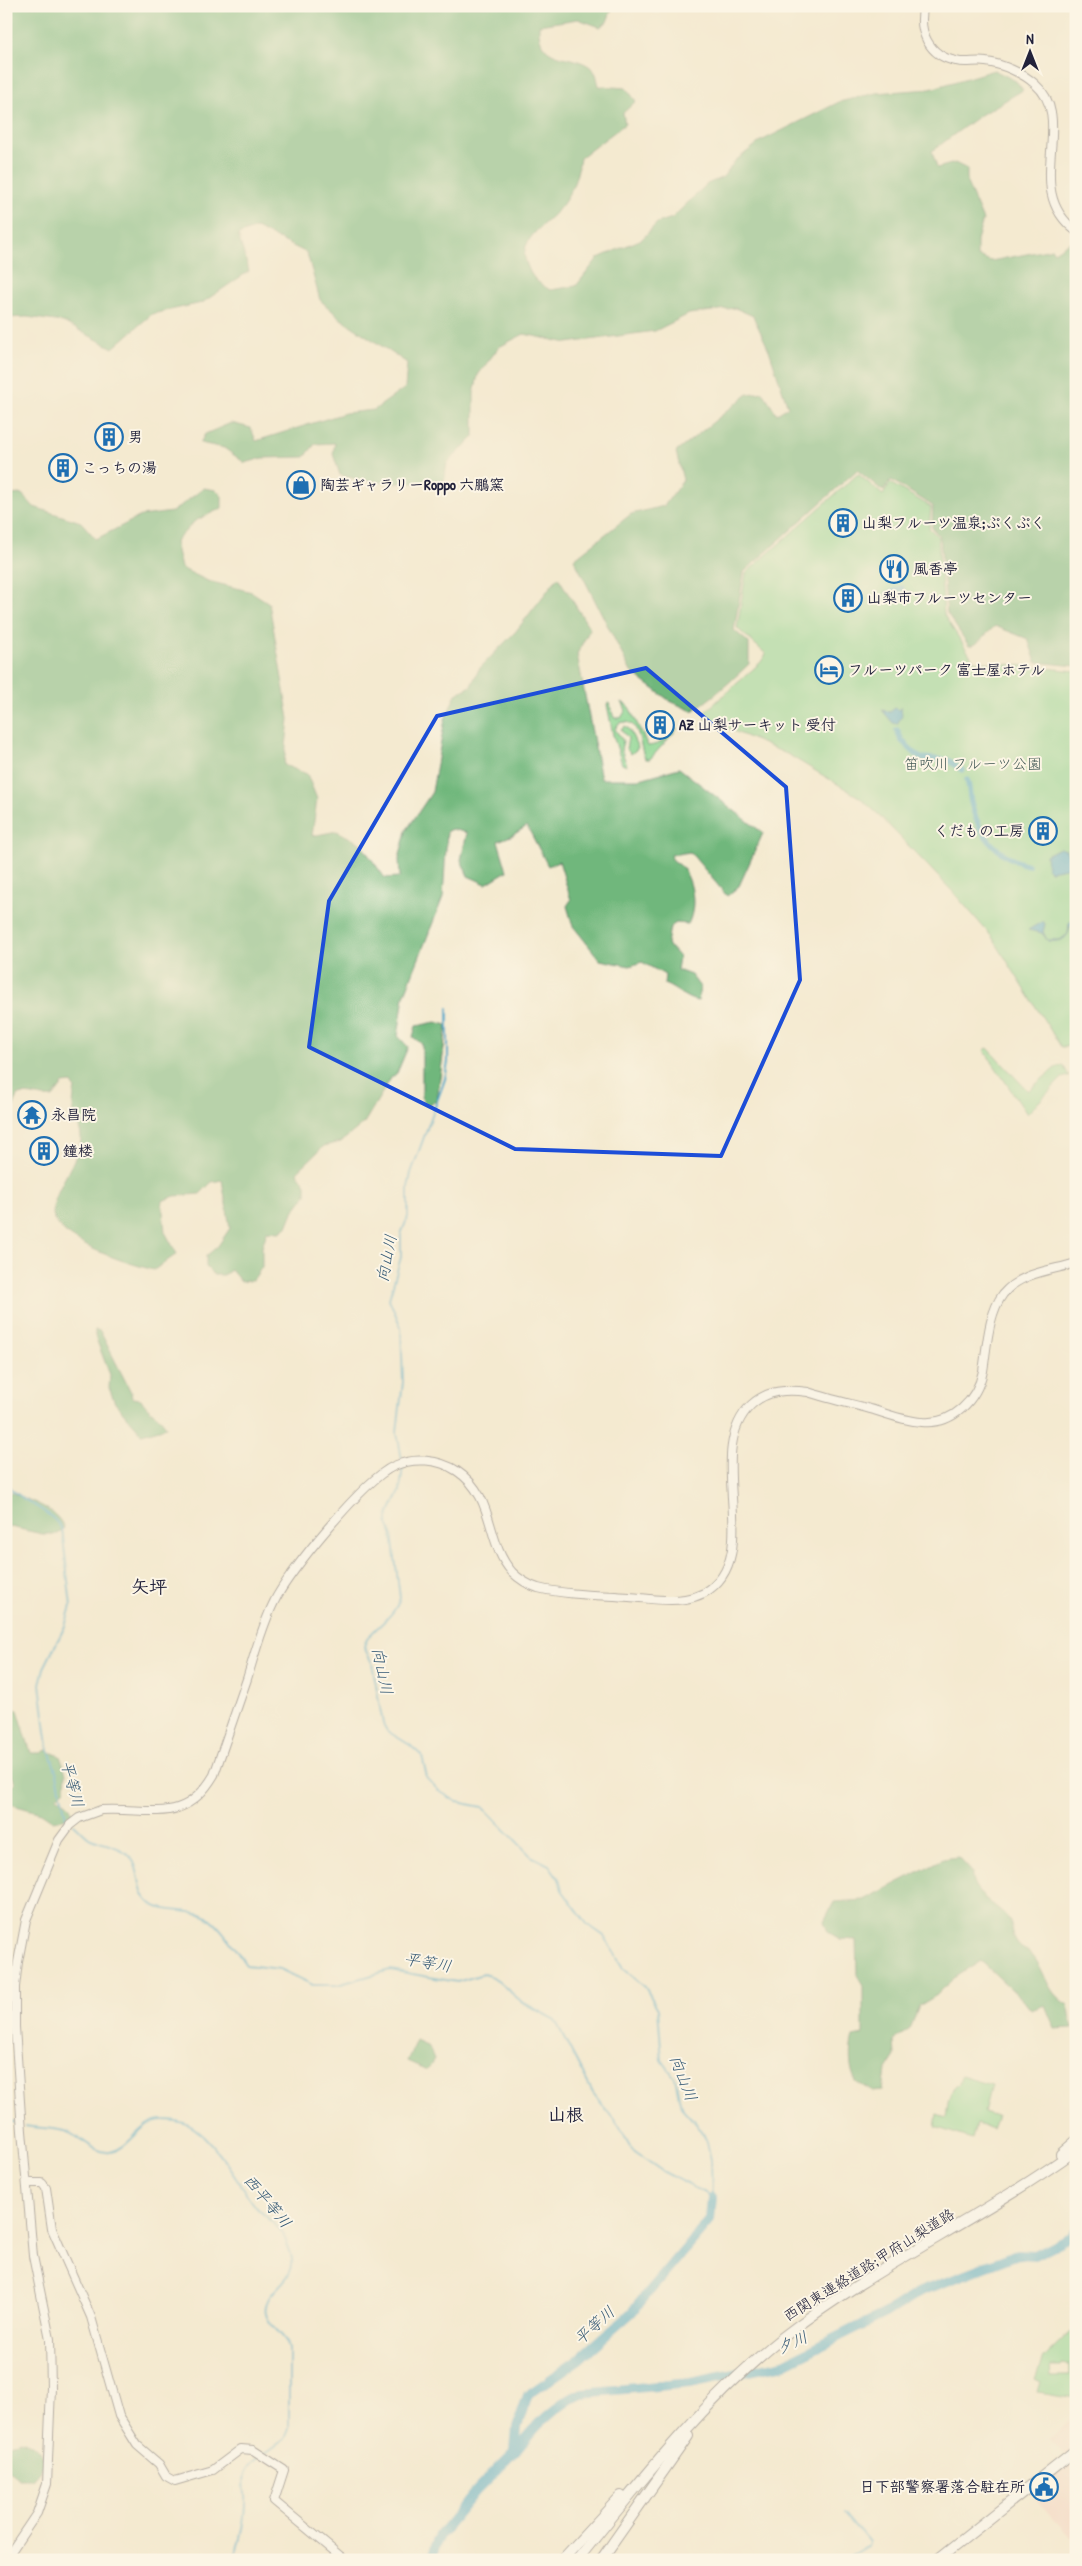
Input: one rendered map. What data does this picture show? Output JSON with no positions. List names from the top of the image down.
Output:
{
  "streets": {
    "highway": ["西関東連絡道路;甲府山梨道路"]
  },
  "districts": ["矢坪", "山根"],
  "water": [
    "向山川",
    "平等川",
    "西平等川",
    "夕川"
  ],
  "parks": ["笛吹川 フルーツ公園"],
  "places": {
    "building": [
      "男",
      "こっちの湯",
      "山梨フルーツ温泉;ぷくぷく",
      "山梨市フルーツセンター",
      "AZ 山梨サーキット 受付",
      "くだもの工房",
      "鐘楼"
    ],
    "shop": ["陶芸ギャラリーRoppo 六鵬窯"],
    "restaurant": ["風香亭"],
    "hotel": ["フルーツパーク 富士屋ホテル"],
    "temple": ["永昌院"],
    "public building": ["日下部警察署落合駐在所"]
  },
  "north": "top"
}
